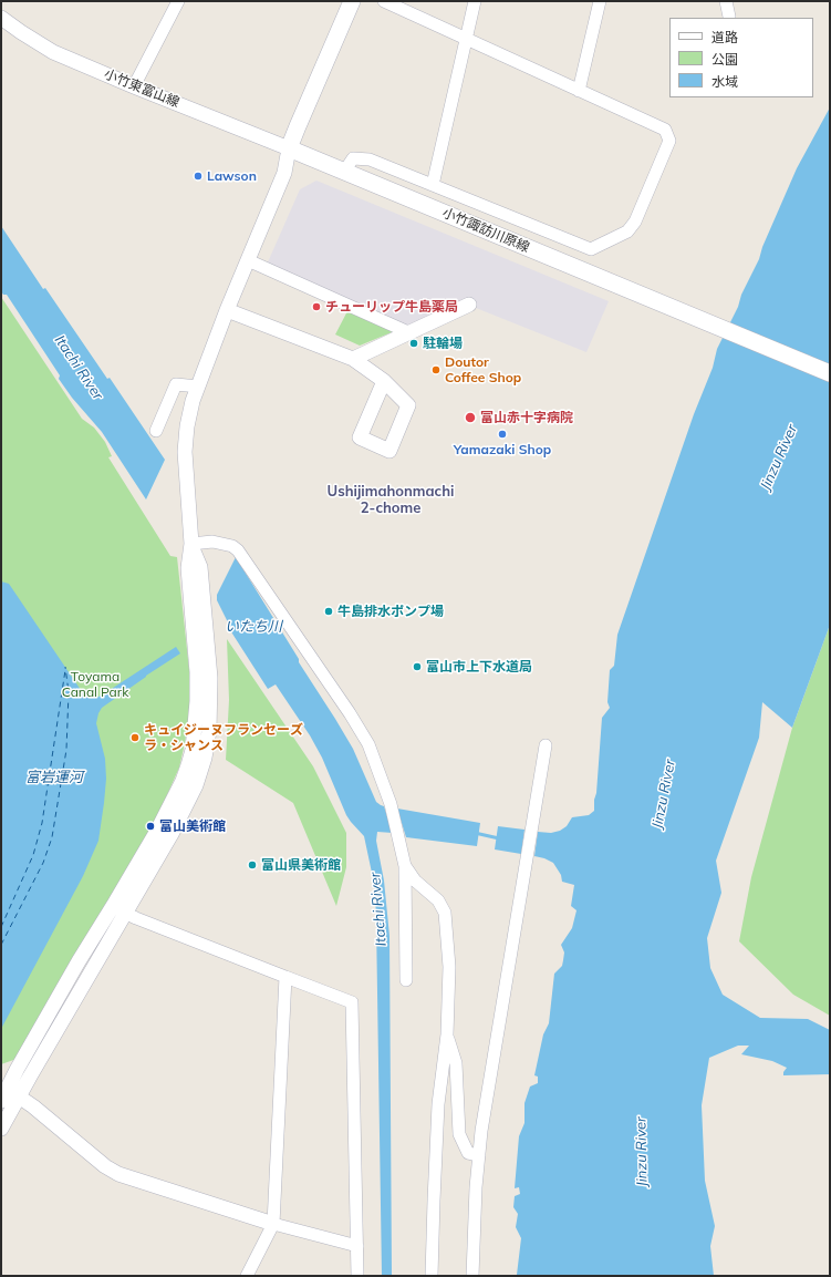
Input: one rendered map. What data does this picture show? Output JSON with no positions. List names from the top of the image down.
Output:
{
  "streets": {
    "main road": ["小竹諏訪川原線"],
    "street": ["小竹東富山線"]
  },
  "crossings": [
    ["小竹東富山線", "小竹諏訪川原線"]
  ],
  "districts": ["Ushijimahonmachi 2-chome"],
  "water": [
    "Itachi River",
    "Jinzu River",
    "いたち川",
    "富岩運河"
  ],
  "parks": ["Toyama Canal Park"],
  "places": [
    "Lawson",
    "チューリップ牛島薬局",
    "駐輪場",
    "Doutor Coffee Shop",
    "富山赤十字病院",
    "Yamazaki Shop",
    "牛島排水ポンプ場",
    "富山市上下水道局",
    "キュイジーヌフランセーズ ラ・シャンス",
    "富山美術館",
    "富山県美術館"
  ],
  "legend": ["道路", "公園", "水域"]
}
